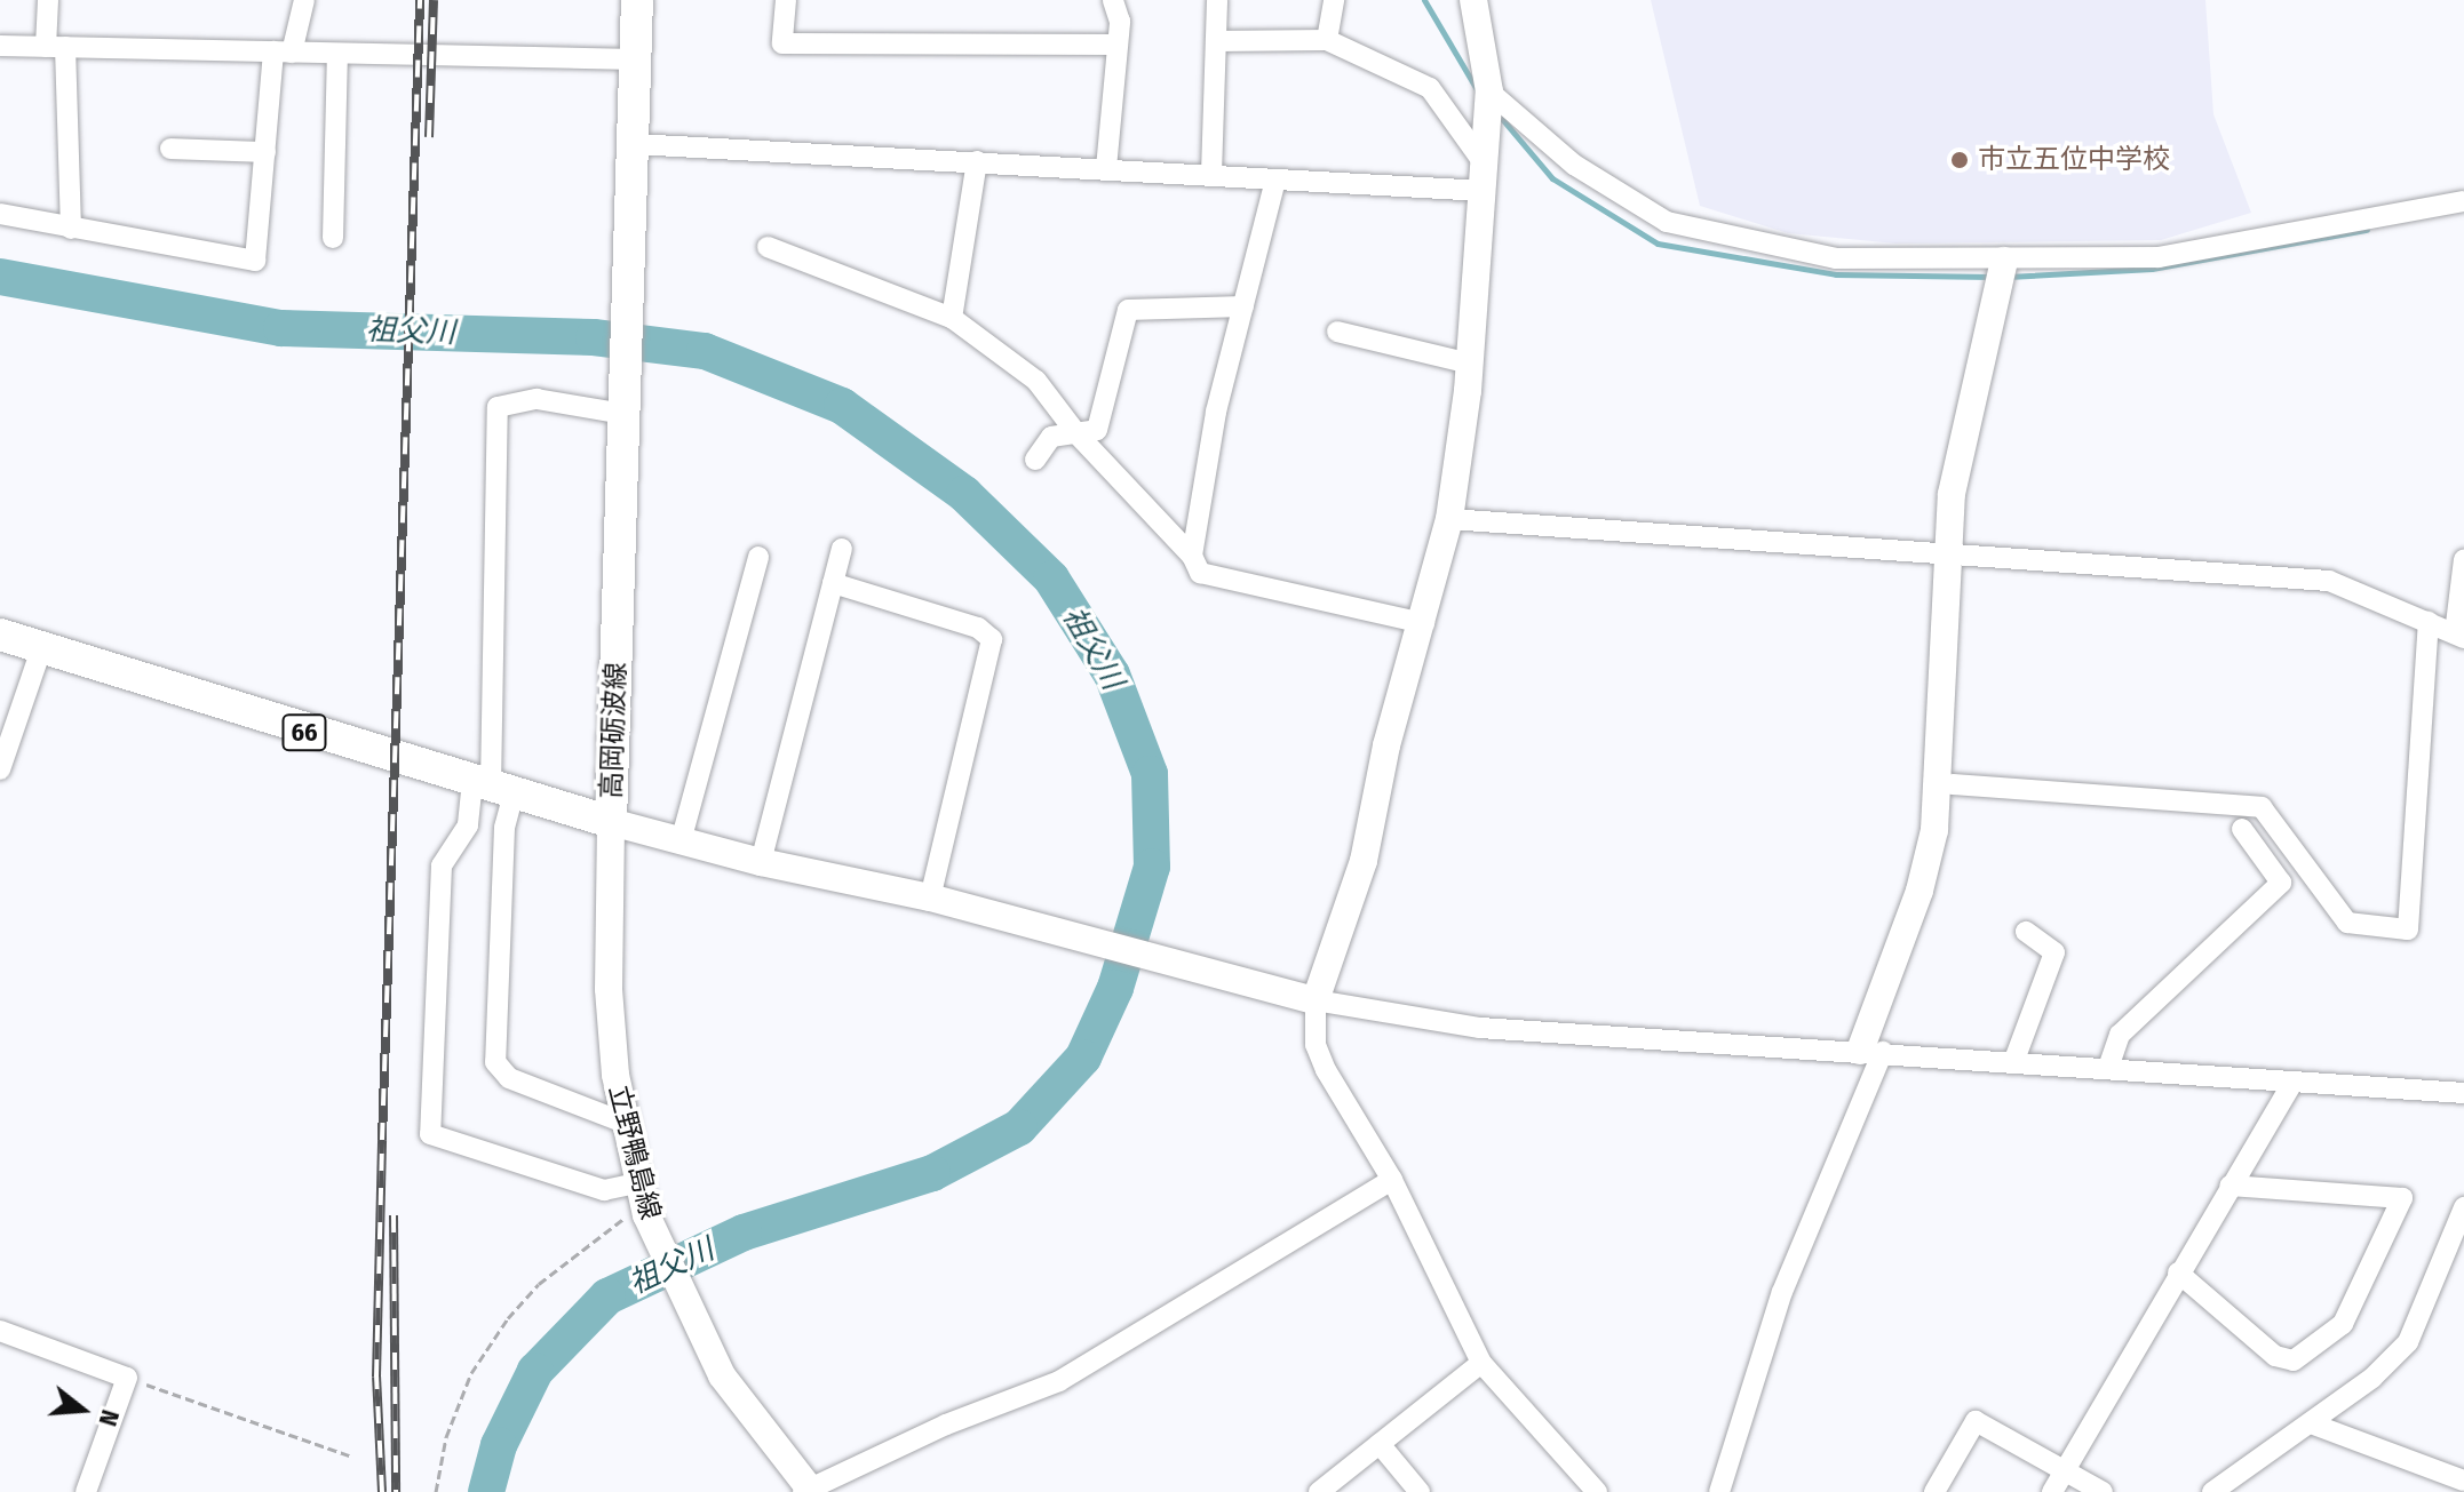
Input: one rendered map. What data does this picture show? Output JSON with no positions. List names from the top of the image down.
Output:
{
  "streets": {
    "main road": ["高岡砺波線", "66"],
    "street": ["立野鴨島線"]
  },
  "crossings": [
    ["高岡砺波線", "立野鴨島線"]
  ],
  "water": ["祖父川"],
  "places": ["市立五位中学校"],
  "north": "right"
}
